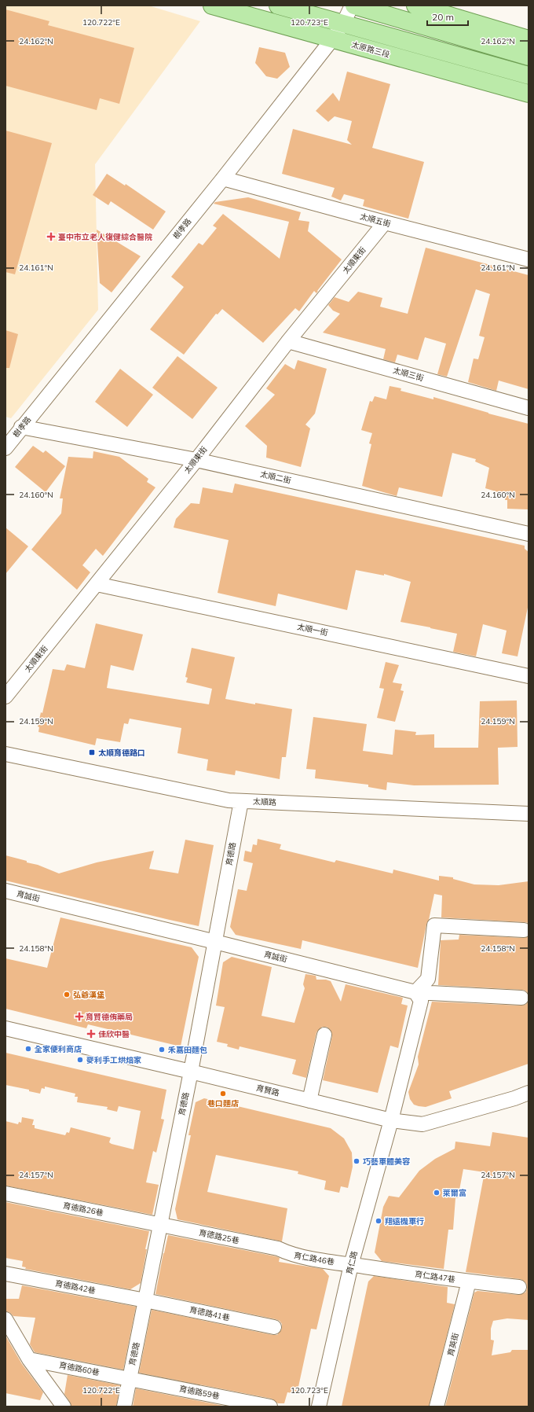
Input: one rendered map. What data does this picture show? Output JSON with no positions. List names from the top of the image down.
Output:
{
  "streets": {
    "main road": ["太原路三段"],
    "street": [
      "太順五街",
      "樹孝路",
      "太順東街",
      "太順三街",
      "太順二街",
      "太順一街",
      "太順路",
      "育德路",
      "育誠街",
      "育賢路",
      "育德路26巷",
      "育德路25巷",
      "育仁路46巷",
      "育仁路",
      "育仁路47巷",
      "育德路42巷",
      "育德路41巷",
      "育英街",
      "育德路60巷",
      "育德路59巷"
    ]
  },
  "crossings": [
    ["太原路三段", "樹孝路"],
    ["太順五街", "樹孝路"],
    ["太順五街", "太順東街"],
    ["樹孝路", "太順二街"],
    ["太順東街", "太順三街"],
    ["太順東街", "太順二街"],
    ["太順東街", "太順一街"],
    ["太順路", "育德路"],
    ["育德路", "育誠街"],
    ["育德路", "育賢路"],
    ["育德路", "育德路26巷"],
    ["育德路", "育德路25巷"],
    ["育德路", "育德路42巷"],
    ["育德路", "育德路41巷"],
    ["育德路", "育德路60巷"],
    ["育德路", "育德路59巷"],
    ["育賢路", "育仁路"],
    ["育德路26巷", "育德路25巷"],
    ["育德路25巷", "育仁路46巷"],
    ["育仁路46巷", "育仁路"],
    ["育仁路46巷", "育仁路47巷"],
    ["育仁路", "育仁路47巷"],
    ["育仁路47巷", "育英街"],
    ["育德路42巷", "育德路41巷"],
    ["育德路60巷", "育德路59巷"]
  ],
  "places": {
    "health": ["臺中市立老人復健綜合醫院", "育賢德侑藥局", "佳欣中醫"],
    "transit": ["太順育德路口"],
    "other": [
      "弘爺漢堡",
      "全家便利商店",
      "禾嘉田麵包",
      "麥利手工烘焙家",
      "巷口麵店",
      "巧藝車體美容",
      "萊爾富",
      "翔遠機車行"
    ]
  },
  "scale_bar": "20 m",
  "coordinates": [
    "120.722°E",
    "120.723°E",
    "24.162°N",
    "24.161°N",
    "24.160°N",
    "24.159°N",
    "24.158°N",
    "24.157°N"
  ]
}
